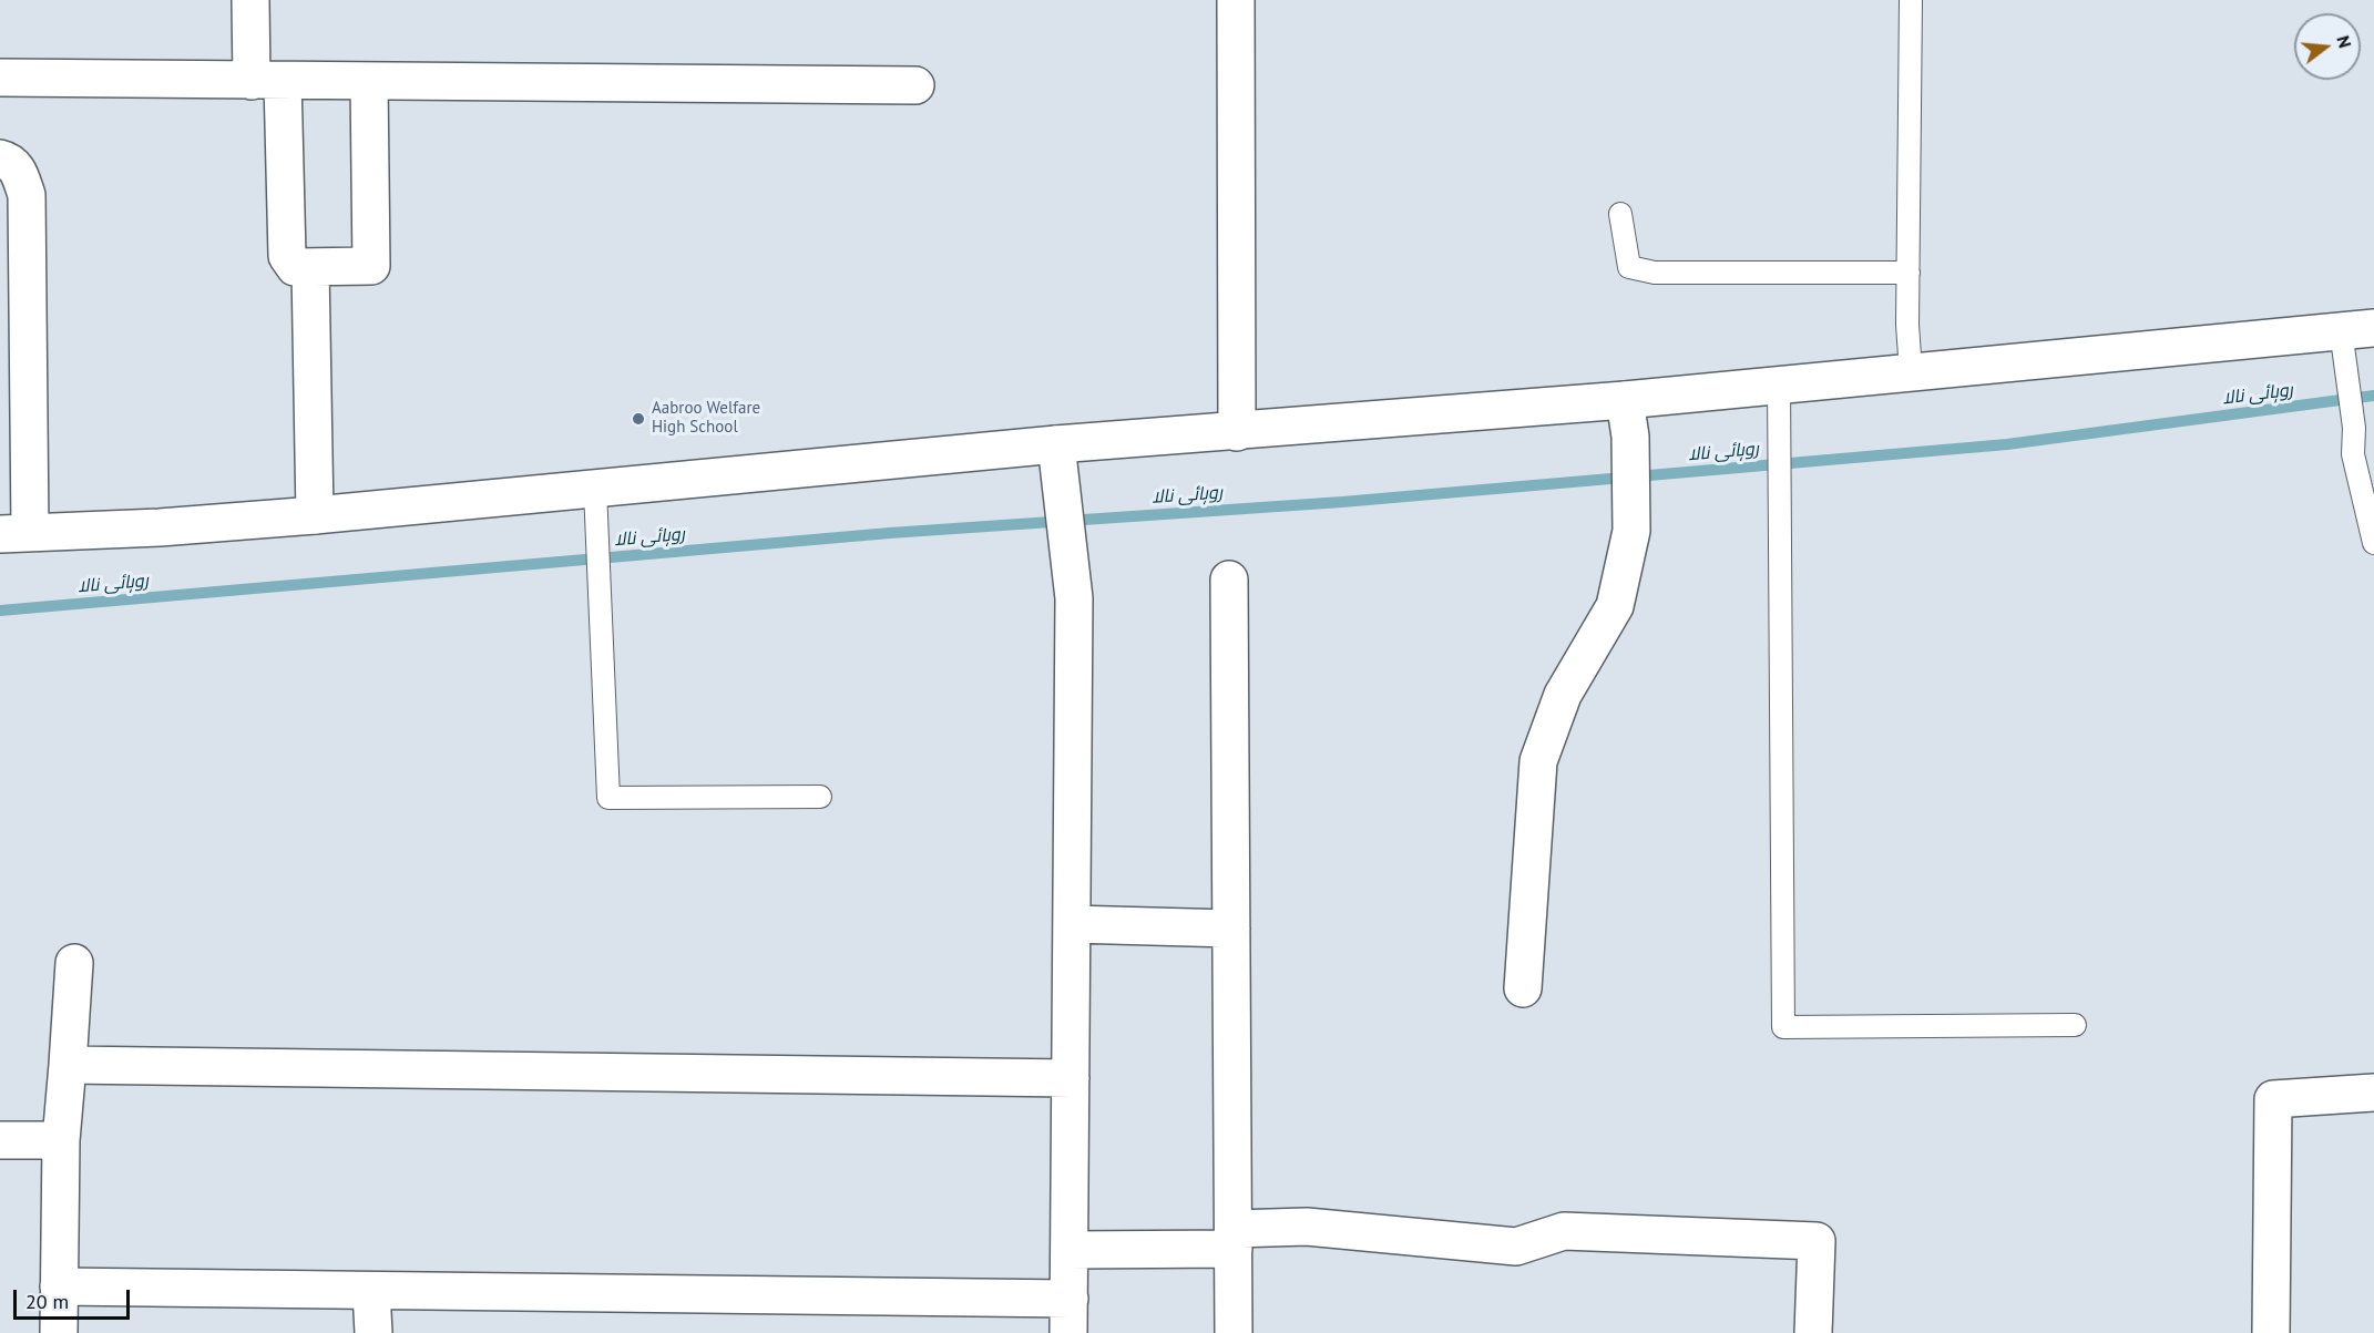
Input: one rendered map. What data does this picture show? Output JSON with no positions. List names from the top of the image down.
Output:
{
  "water": ["روہائی نالا"],
  "places": ["Aabroo Welfare High School"],
  "scale_bar": "20 m",
  "north": "right"
}
